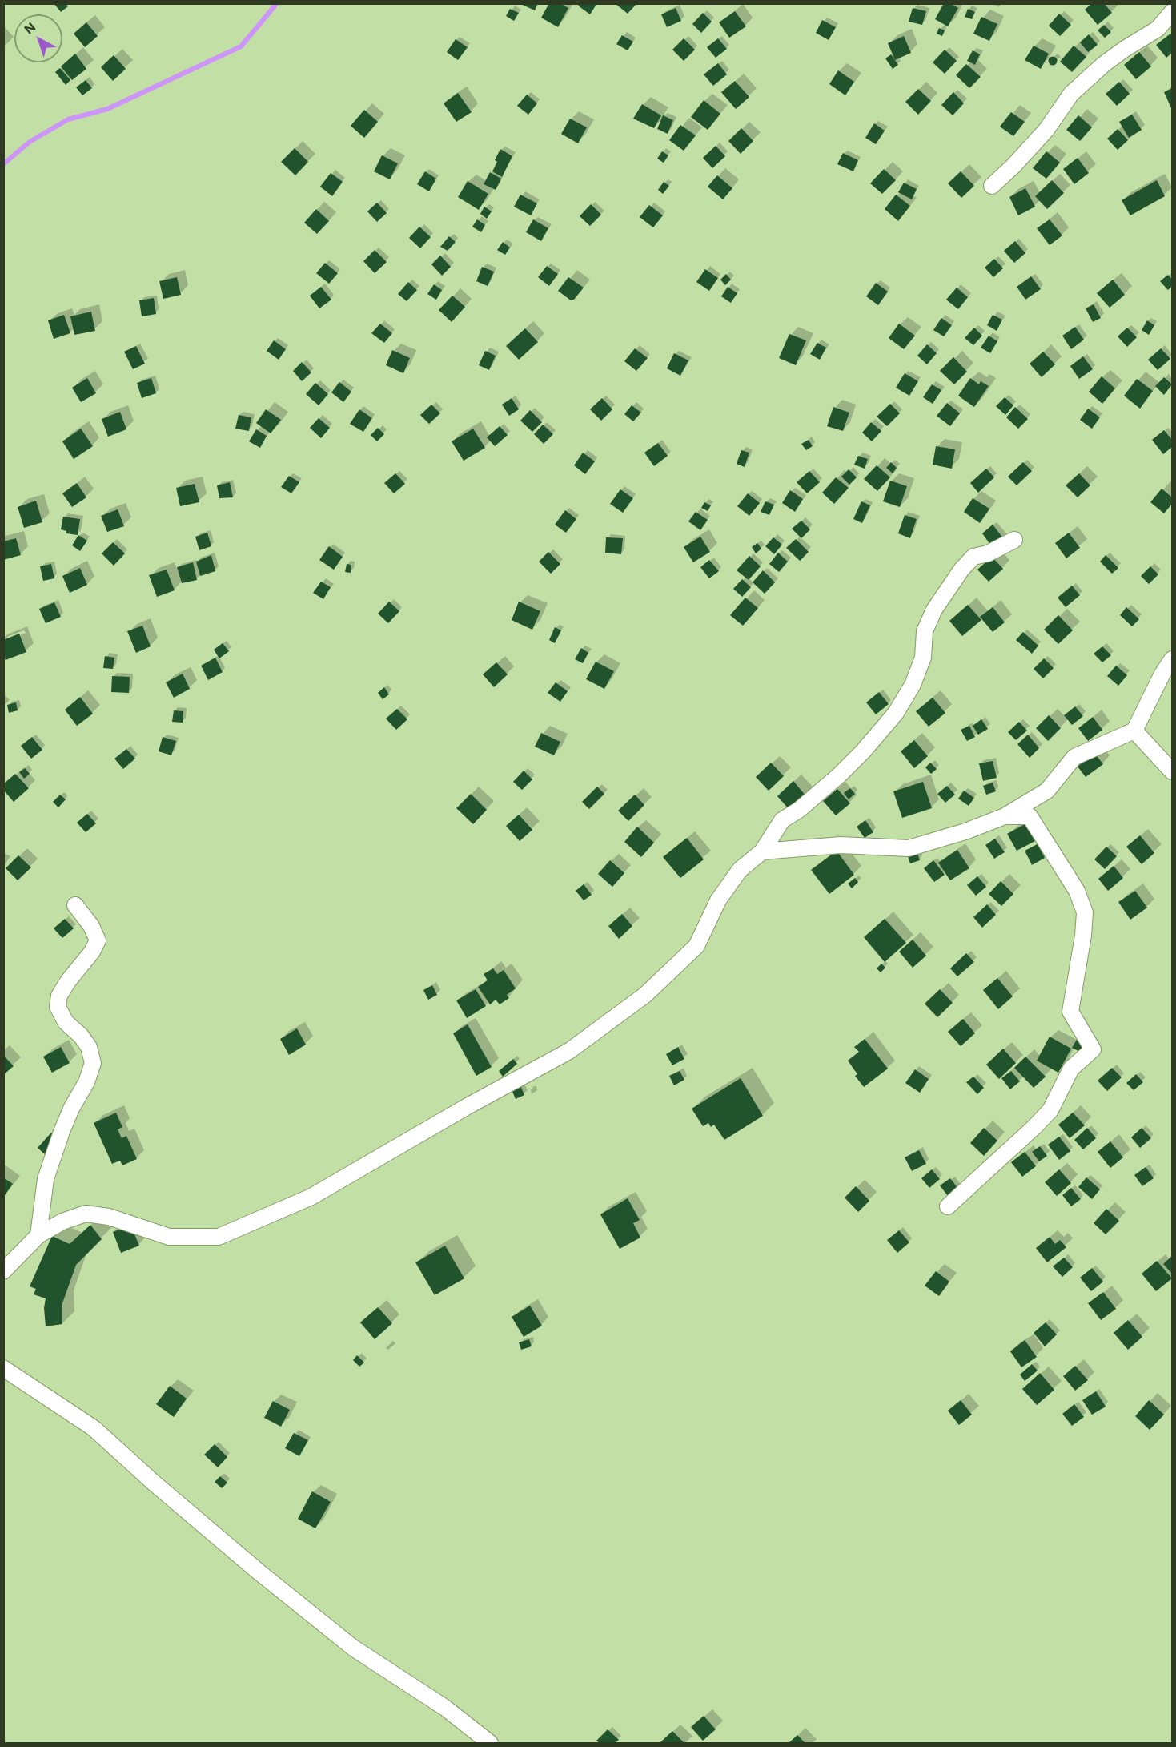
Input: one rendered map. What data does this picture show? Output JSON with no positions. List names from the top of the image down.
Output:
{
  "north": "top left"
}
